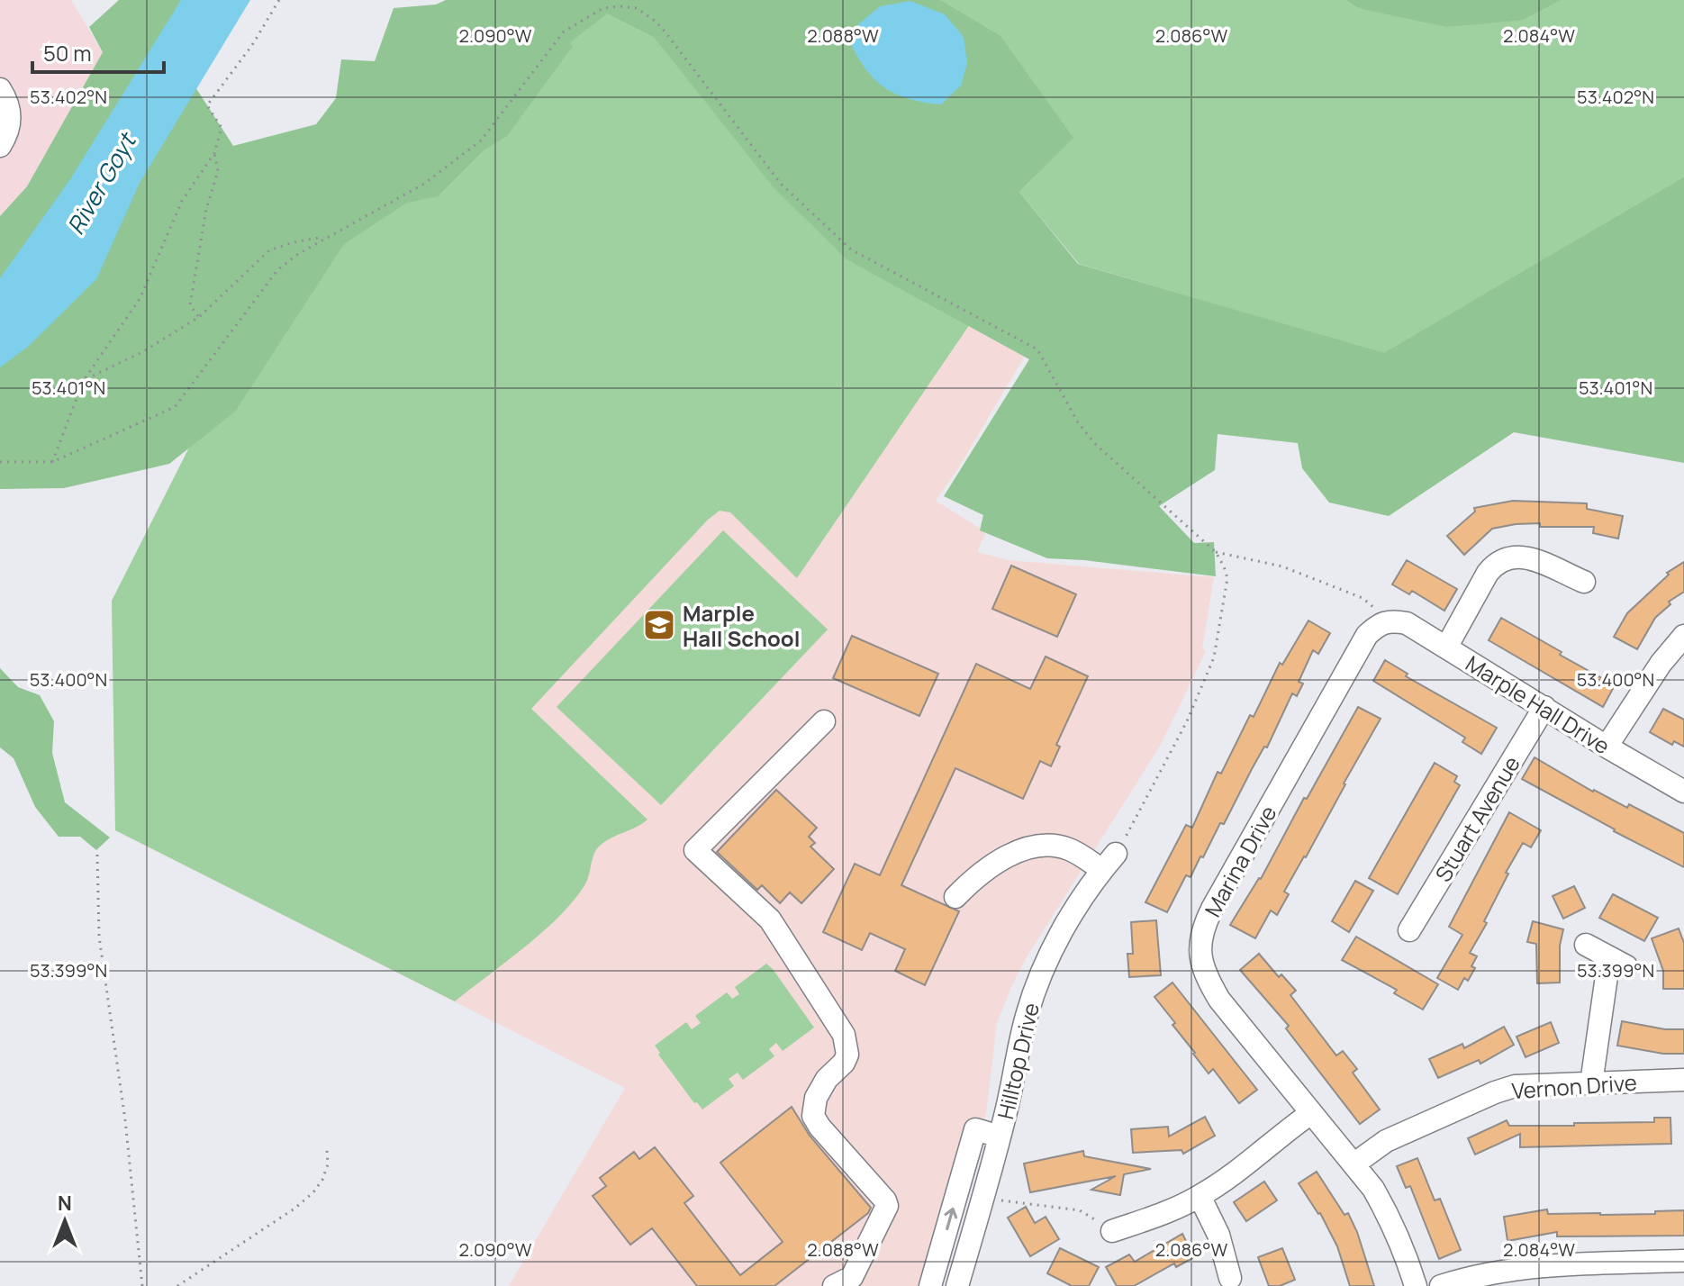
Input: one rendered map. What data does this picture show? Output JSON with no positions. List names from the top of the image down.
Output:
{
  "streets": {
    "street": [
      "Marple Hall Drive",
      "Stuart Avenue",
      "Marina Drive",
      "Hilltop Drive",
      "Vernon Drive"
    ]
  },
  "crossings": [
    ["Marple Hall Drive", "Stuart Avenue"],
    ["Marple Hall Drive", "Marina Drive"],
    ["Marina Drive", "Vernon Drive"]
  ],
  "water": ["River Goyt"],
  "places": {
    "school or university": ["Marple Hall School"]
  },
  "scale_bar": "50 m",
  "north": "top",
  "coordinates": [
    "2.090°W",
    "2.088°W",
    "2.086°W",
    "2.084°W",
    "53.402°N",
    "53.401°N",
    "53.400°N",
    "53.399°N"
  ]
}
